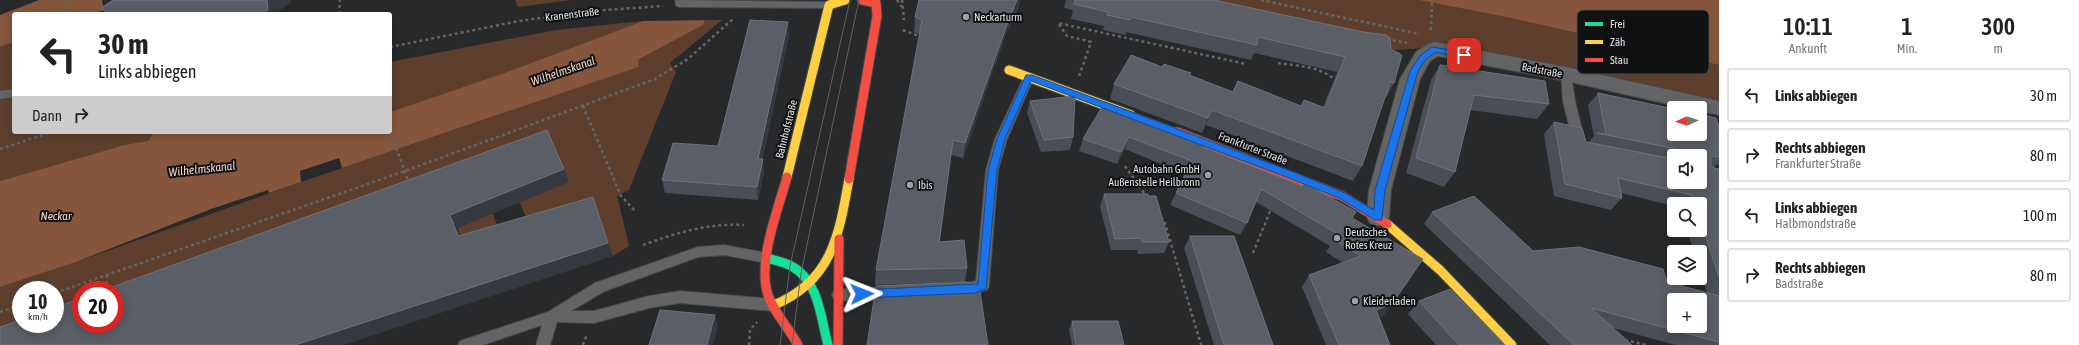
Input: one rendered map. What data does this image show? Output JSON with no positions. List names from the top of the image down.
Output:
{
  "streets": {
    "street": ["Badstraße", "Bahnhofstraße", "Frankfurter Straße"],
    "path": ["Kranenstraße"]
  },
  "water": ["Wilhelmskanal", "Neckar"],
  "places": [
    "Neckarturm",
    "Autobahn GmbH Außenstelle Heilbronn",
    "Ibis",
    "Deutsches Rotes Kreuz",
    "Kleiderladen"
  ],
  "legend": ["Frei", "Zäh", "Stau"],
  "north": "left",
  "page": {
    "eta": [
      "10:11",
      "Ankunft",
      "1",
      "Min.",
      "300",
      "m"
    ],
    "turn": ["30 m", "Links abbiegen"],
    "list": [
      {
        "name": "Links abbiegen",
        "value": "30 m"
      },
      {
        "name": "Rechts abbiegen",
        "note": "Frankfurter Straße",
        "value": "80 m"
      },
      {
        "name": "Links abbiegen",
        "note": "Halbmondstraße",
        "value": "100 m"
      },
      {
        "name": "Rechts abbiegen",
        "note": "Badstraße",
        "value": "80 m"
      }
    ],
    "then": "Dann",
    "map_buttons": "+",
    "speed": "10 km/h",
    "limit": "20"
  }
}
